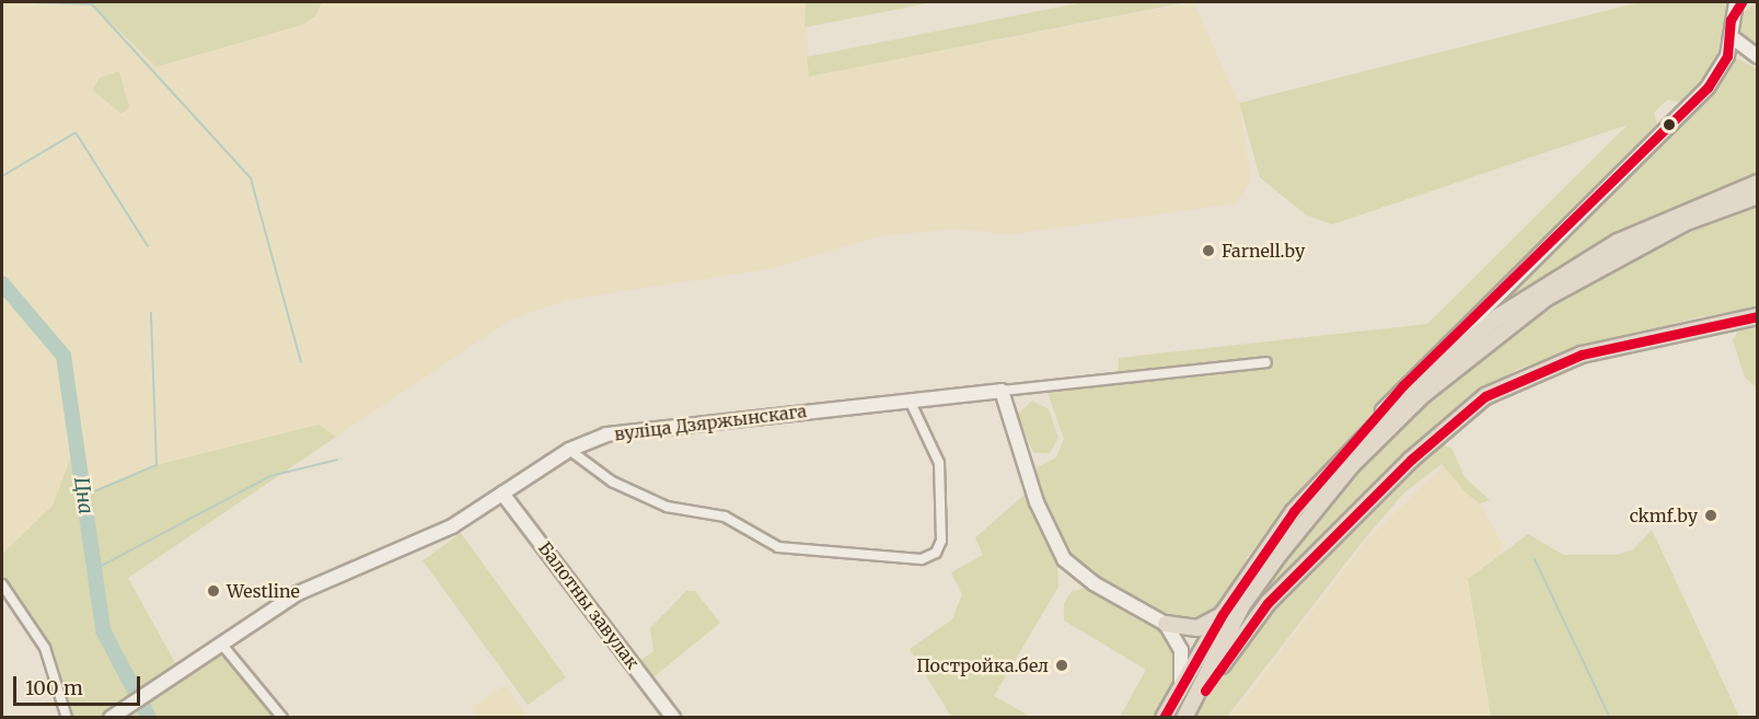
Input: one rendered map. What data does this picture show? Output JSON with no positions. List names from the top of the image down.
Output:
{
  "streets": {
    "main road": ["вуліца Дзяржынскага", "Балотны завулак"]
  },
  "crossings": [
    ["вуліца Дзяржынскага", "Балотны завулак"]
  ],
  "water": ["Цна"],
  "places": [
    "Farnell.by",
    "ckmf.by",
    "Westline",
    "Постройка.бел"
  ],
  "scale_bar": "100 m"
}
